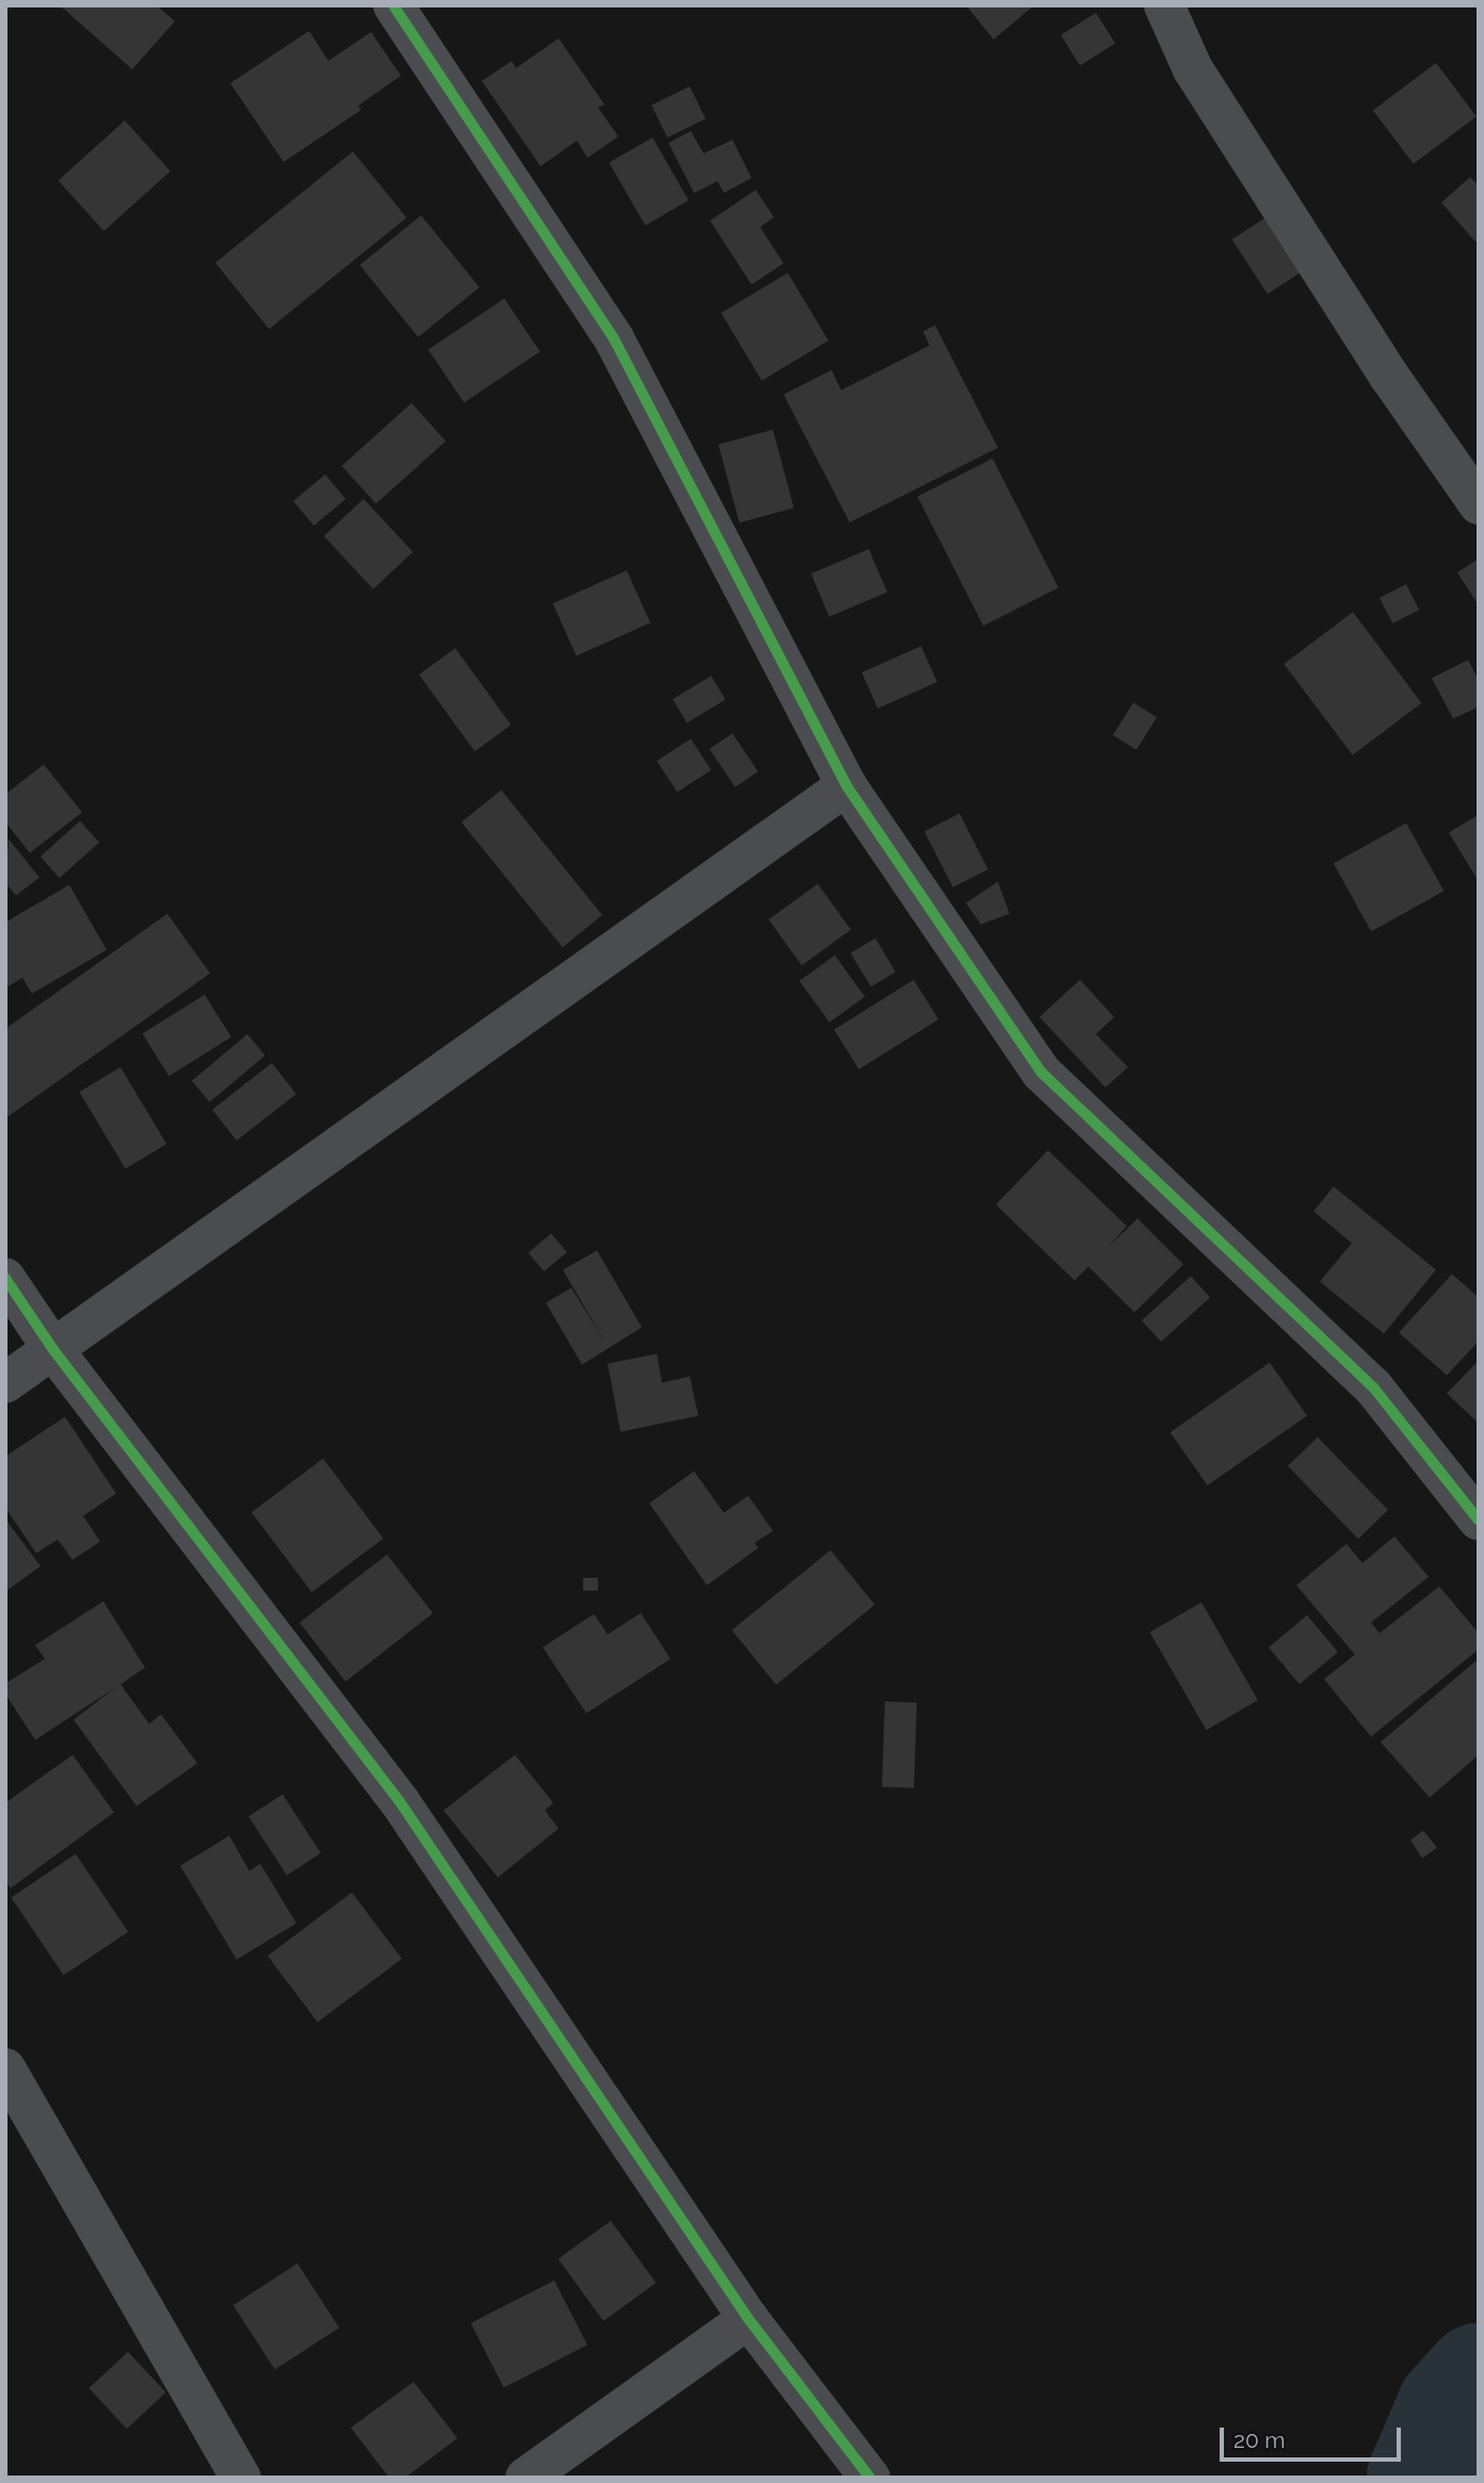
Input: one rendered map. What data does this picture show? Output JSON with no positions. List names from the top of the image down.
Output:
{
  "scale_bar": "20 m"
}
